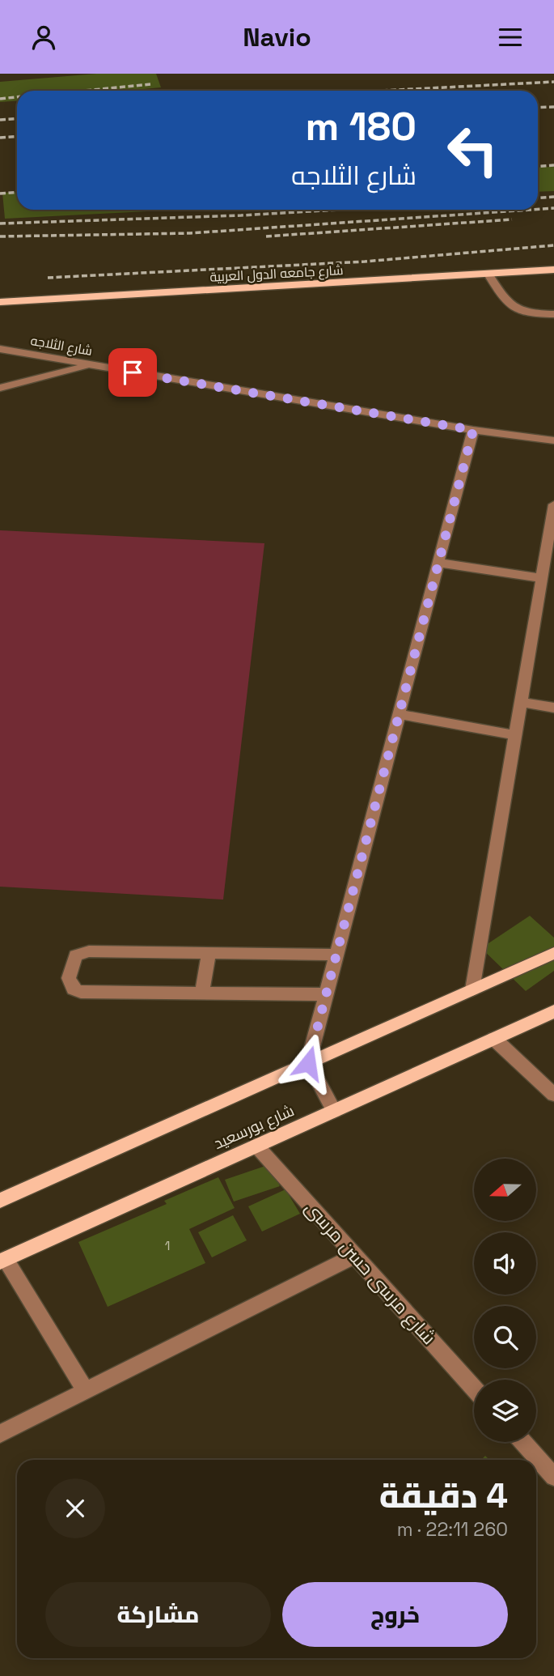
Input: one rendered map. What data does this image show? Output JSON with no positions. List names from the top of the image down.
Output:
{
  "streets": {
    "main road": ["شارع جامعه الدول العربية", "شارع بورسعيد"],
    "street": ["شارع الثلاجه", "شارع مرسى حسن مرسى"]
  },
  "crossings": [
    ["شارع بورسعيد", "شارع مرسى حسن مرسى"]
  ],
  "house_numbers": ["1"],
  "north": "left",
  "page": {
    "header": "Navio",
    "turn": ["180 m", "شارع الثلاجه"],
    "heading": ["4 دقيقة", "260 m · 22:11"],
    "buttons": ["خروج", "مشاركة"]
  }
}
